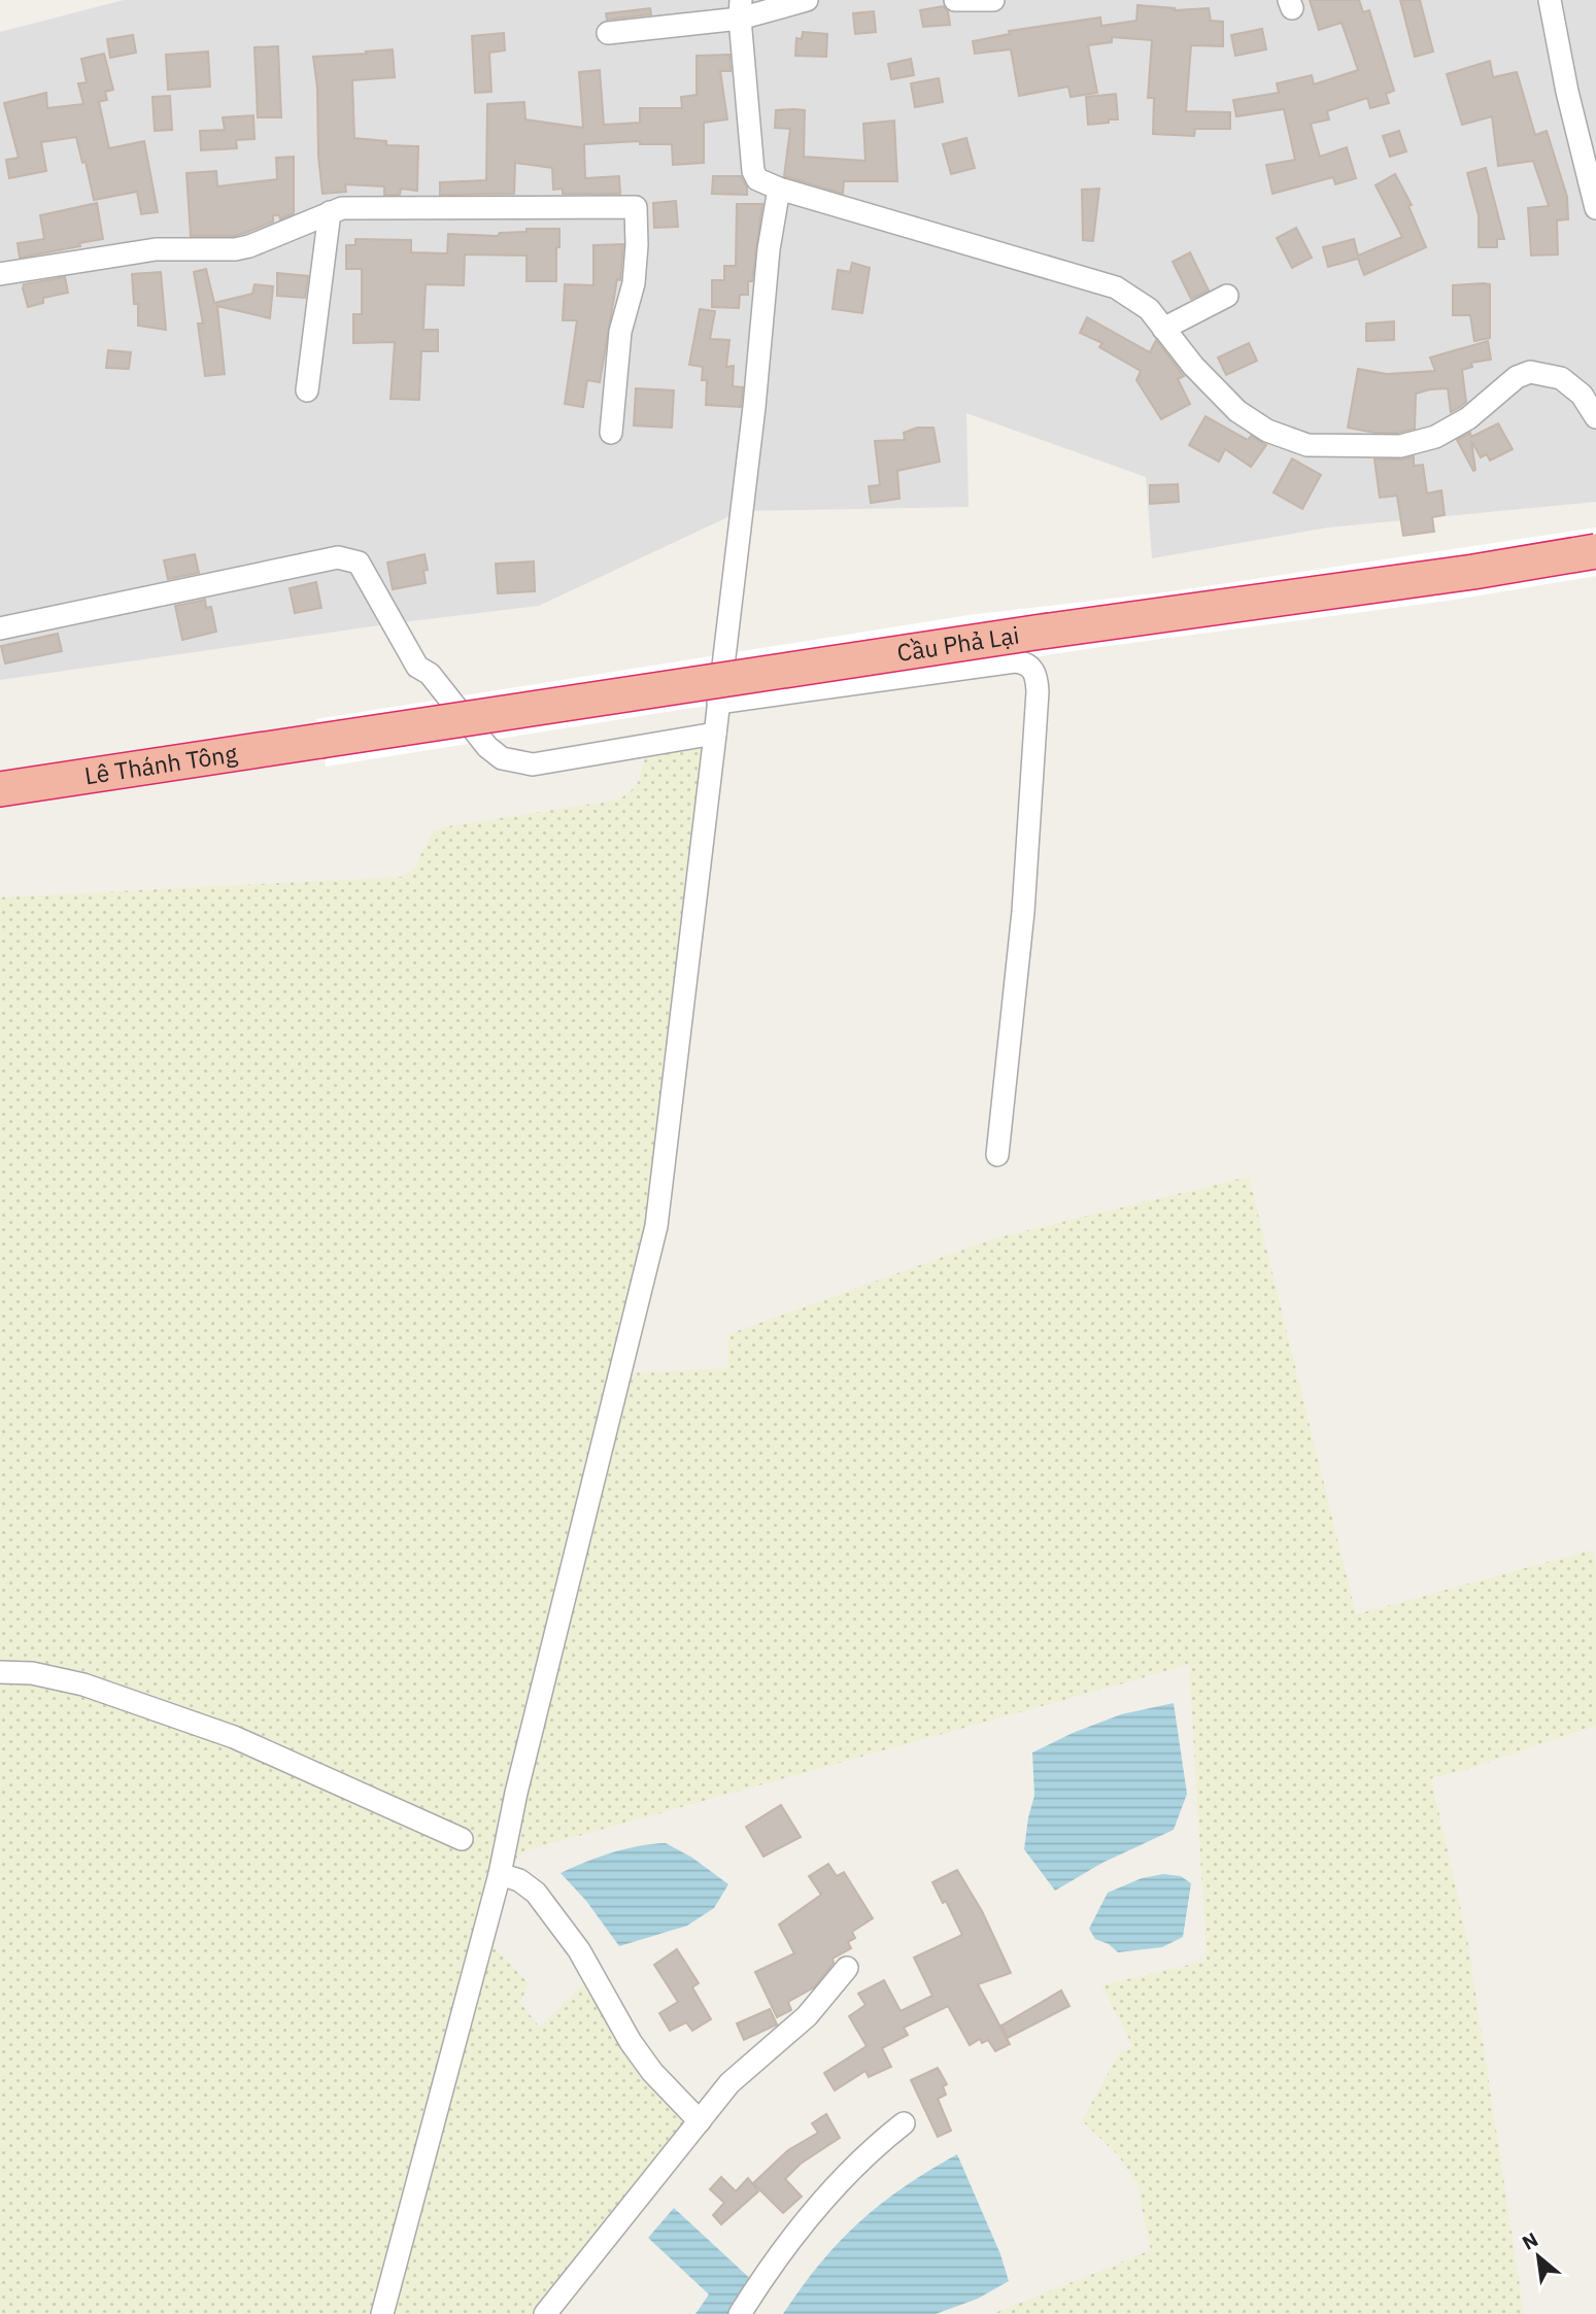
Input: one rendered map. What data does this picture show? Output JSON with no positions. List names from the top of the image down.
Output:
{
  "streets": {
    "highway": ["Cầu Phả Lại", "Lê Thánh Tông"]
  },
  "crossings": [
    ["Cầu Phả Lại", "Lê Thánh Tông"]
  ],
  "north": "top left"
}
